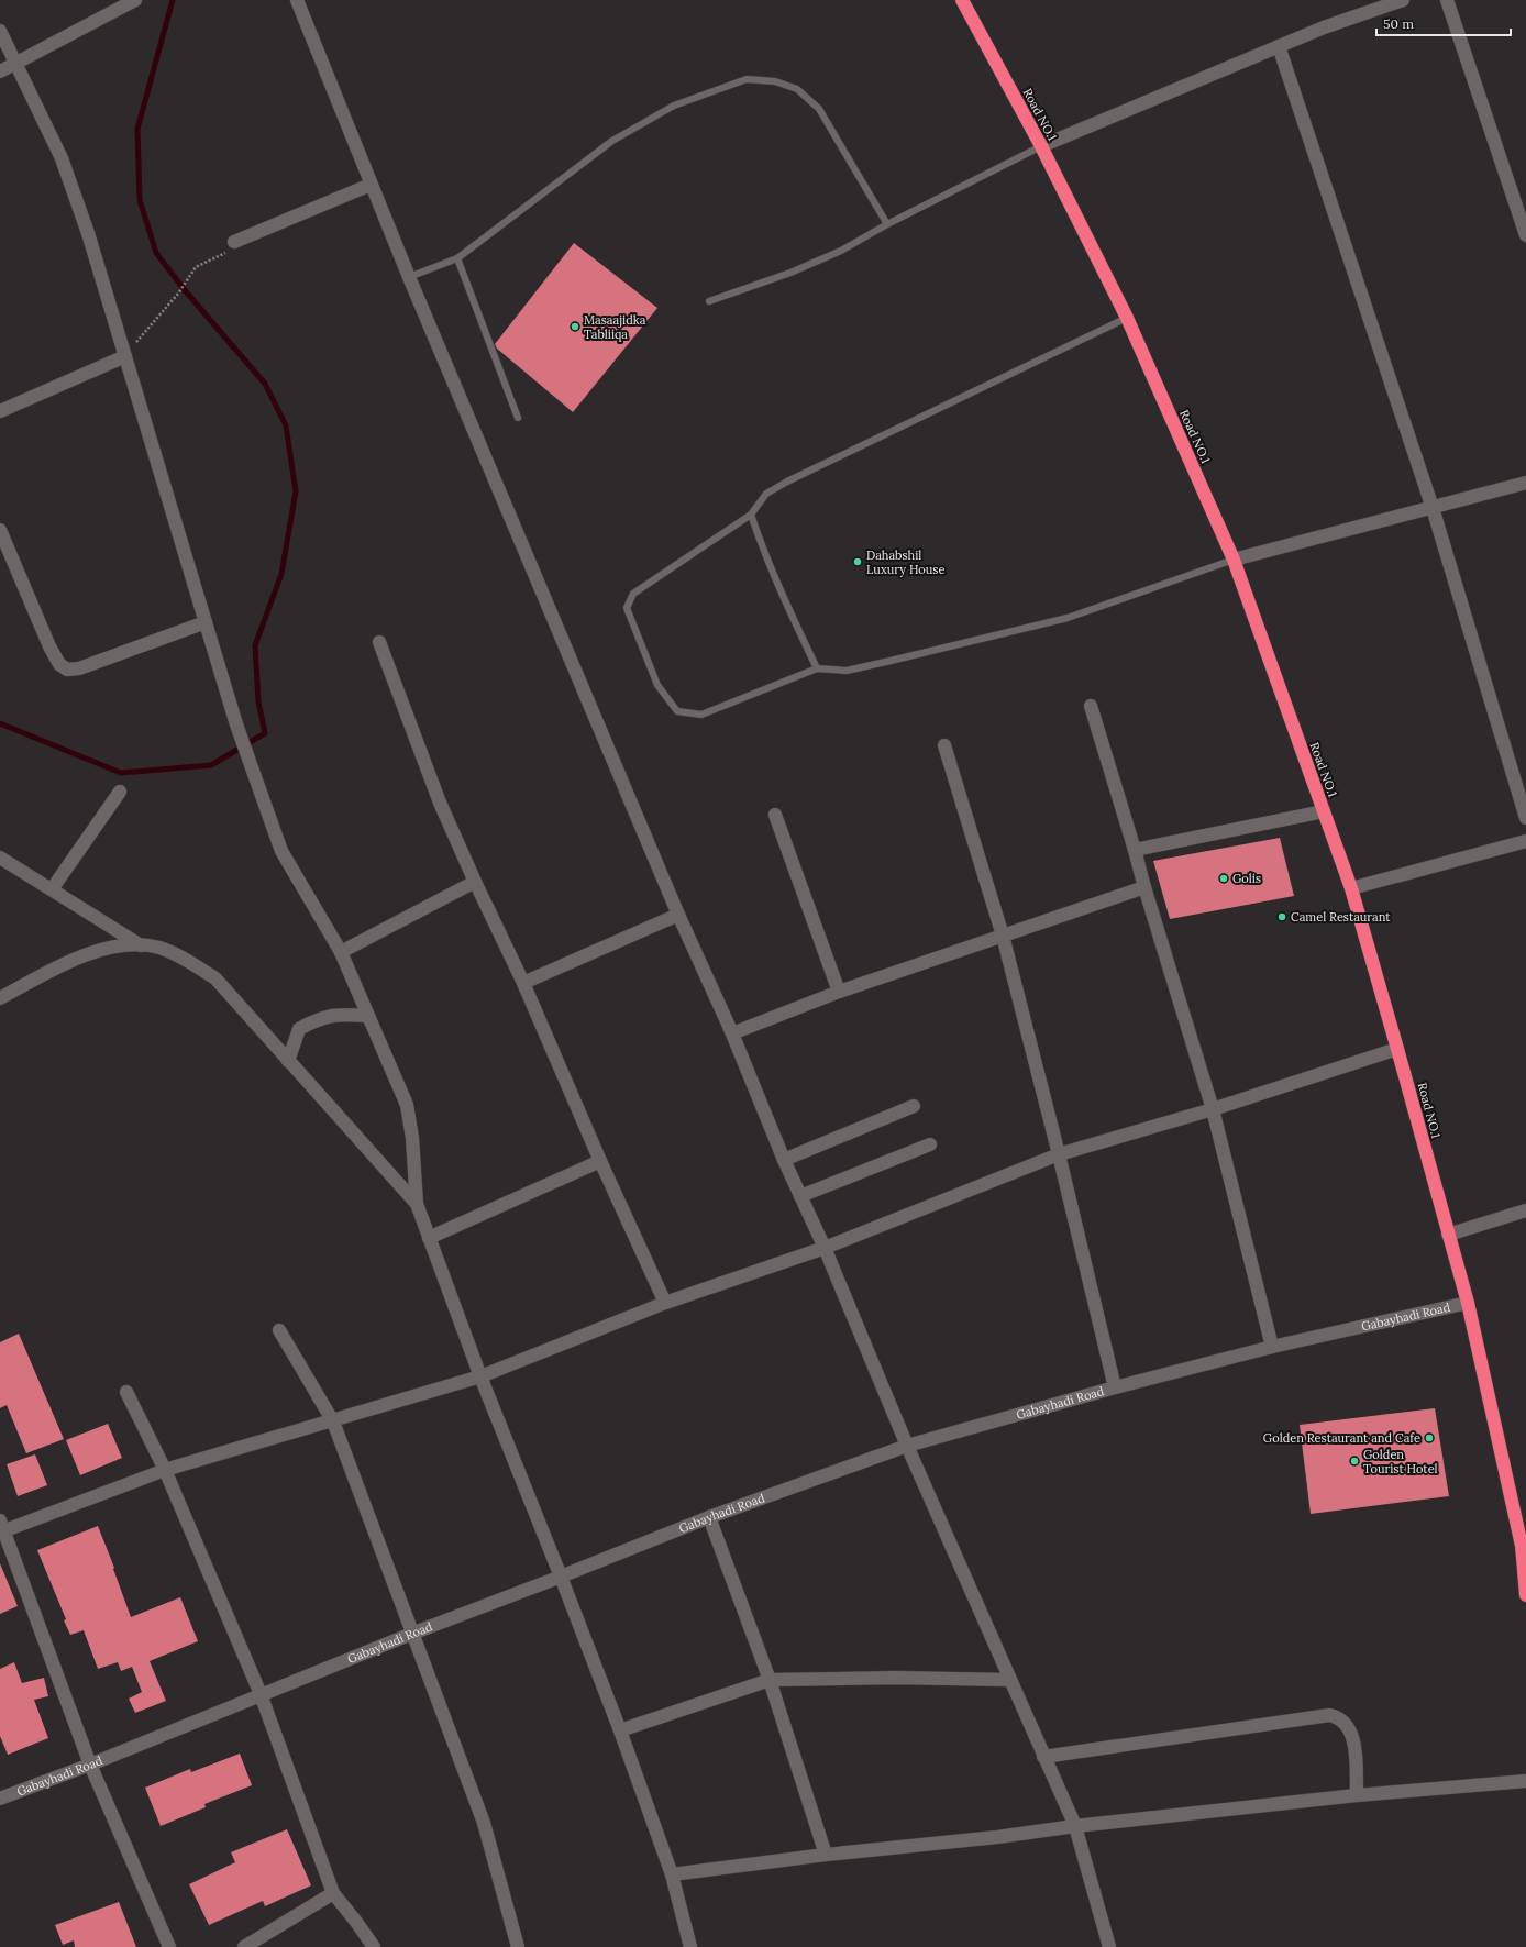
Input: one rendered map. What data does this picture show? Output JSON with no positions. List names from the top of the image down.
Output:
{
  "streets": {
    "highway": ["Road NO.1"],
    "street": ["Gabayhadi Road"]
  },
  "crossings": [
    ["Road NO.1", "Gabayhadi Road"]
  ],
  "places": [
    "Masaajidka Tabliiqa",
    "Dahabshil Luxury House",
    "Golis",
    "Camel Restaurant",
    "Golden Restaurant and Cafe",
    "Golden Tourist Hotel"
  ],
  "scale_bar": "50 m"
}
